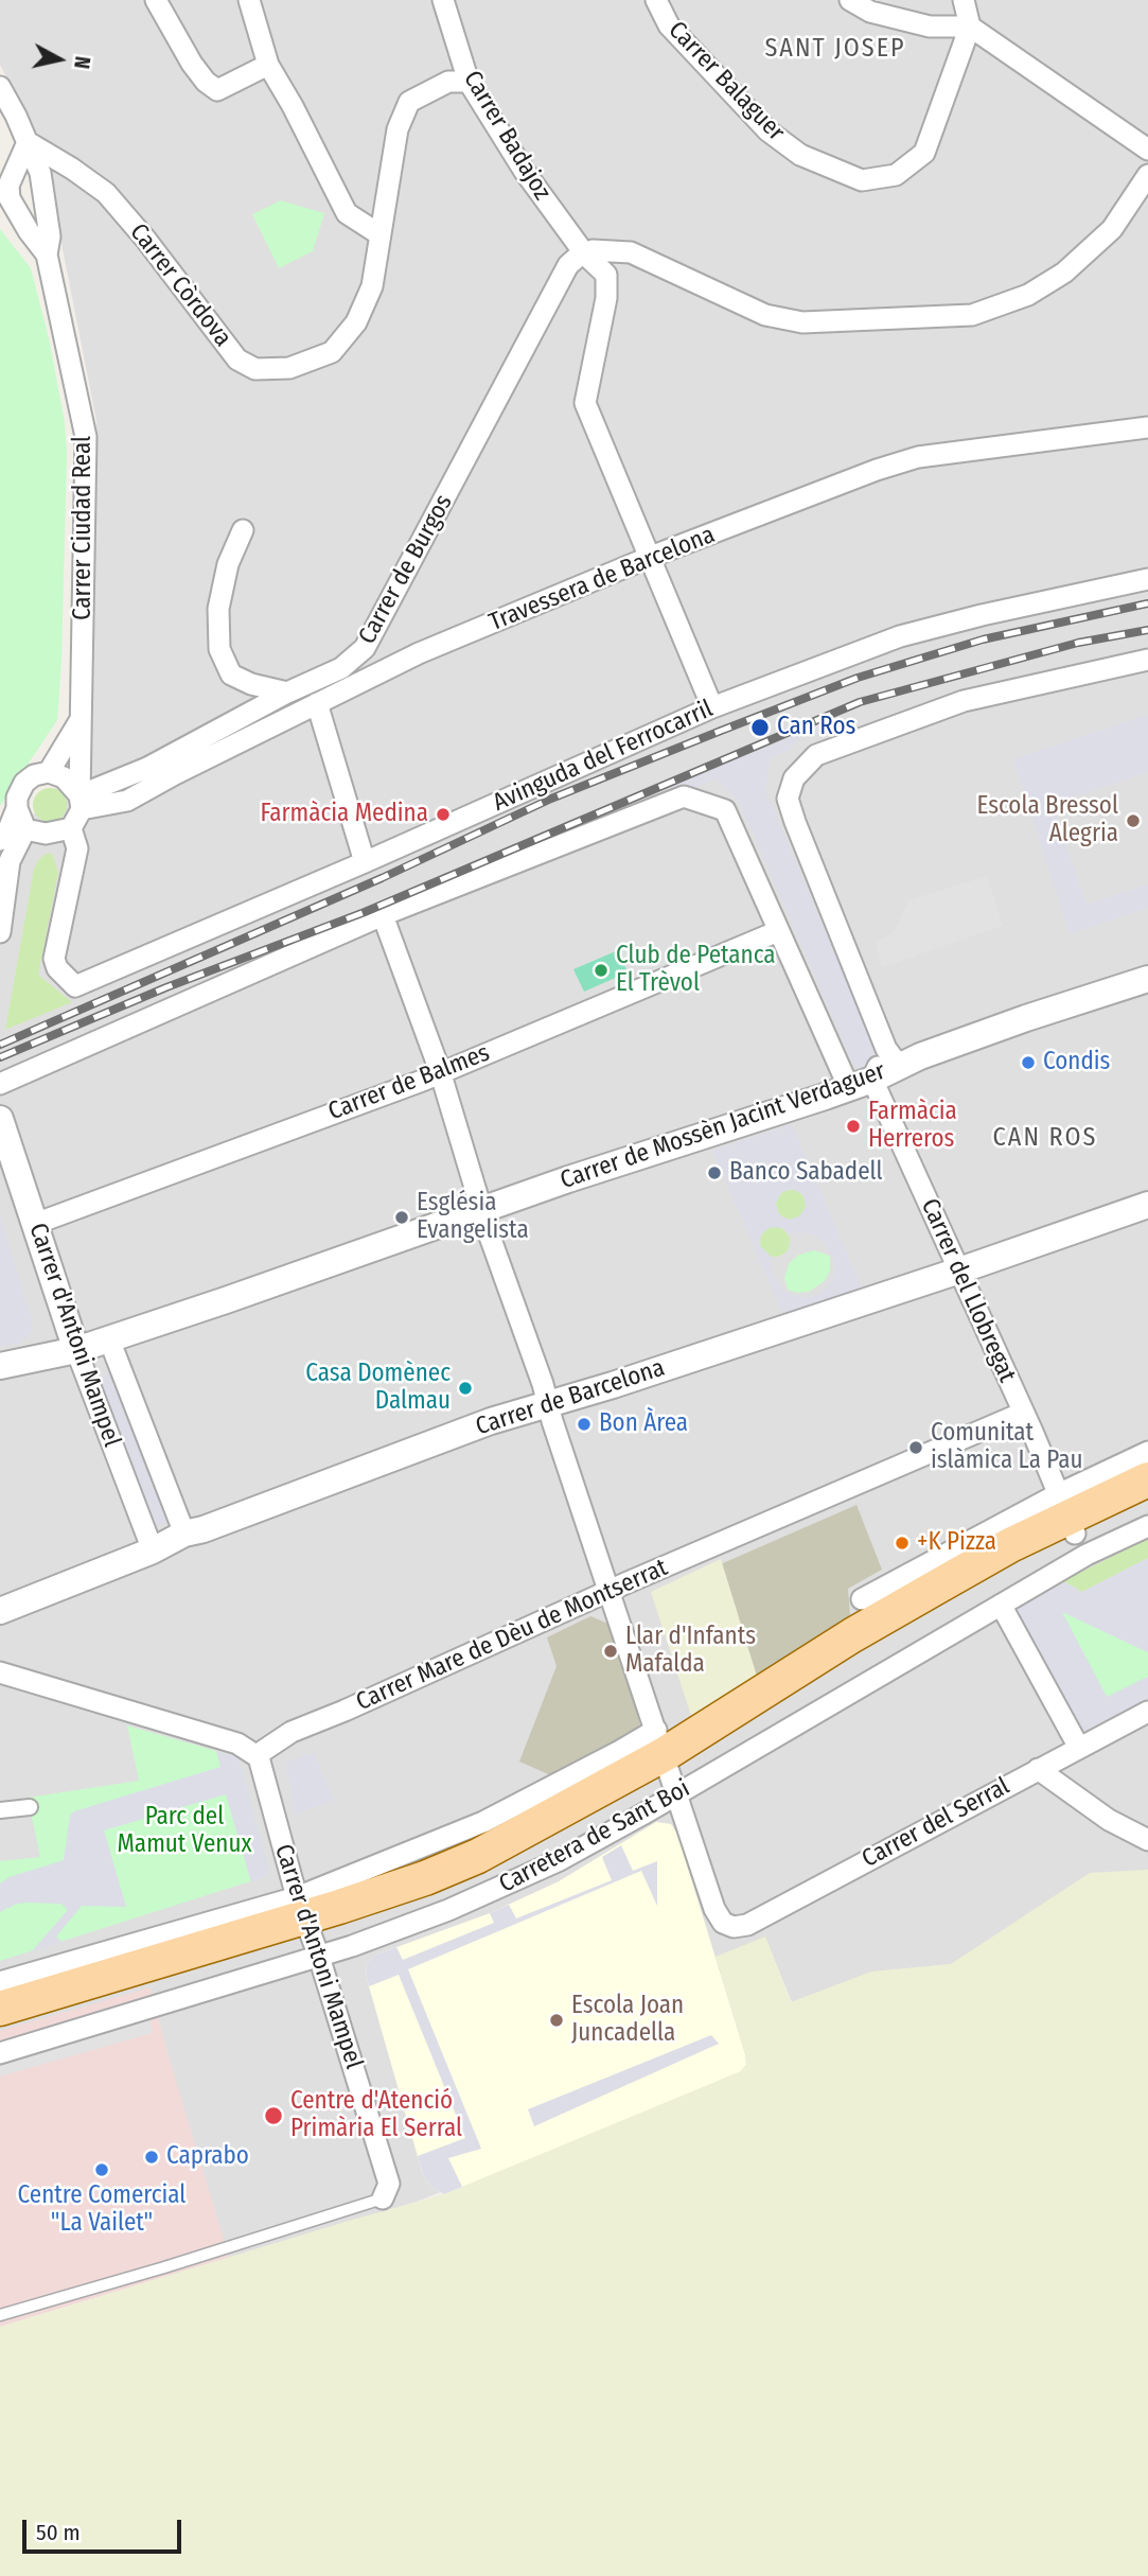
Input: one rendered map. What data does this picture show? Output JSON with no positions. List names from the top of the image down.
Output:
{
  "streets": {
    "street": [
      "Carrer Balaguer",
      "Carrer Badajoz",
      "Carrer Còrdova",
      "Carrer Ciudad Real",
      "Carrer de Burgos",
      "Travessera de Barcelona",
      "Avinguda del Ferrocarril",
      "Carrer de Balmes",
      "Carrer de Mossèn Jacint Verdaguer",
      "Carrer del Llobregat",
      "Carrer d'Antoni Mampel",
      "Carrer de Barcelona",
      "Carrer Mare de Dèu de Montserrat",
      "Carrer del Serral",
      "Carretera de Sant Boi"
    ]
  },
  "crossings": [
    ["Carrer Badajoz", "Carrer Còrdova"],
    ["Carrer Badajoz", "Carrer de Burgos"],
    ["Carrer Badajoz", "Travessera de Barcelona"],
    ["Carrer Còrdova", "Carrer Ciudad Real"],
    ["Carrer Ciudad Real", "Carrer de Burgos"],
    ["Carrer Ciudad Real", "Travessera de Barcelona"],
    ["Carrer Ciudad Real", "Avinguda del Ferrocarril"],
    ["Carrer de Burgos", "Travessera de Barcelona"],
    ["Carrer de Burgos", "Avinguda del Ferrocarril"],
    ["Travessera de Barcelona", "Avinguda del Ferrocarril"],
    ["Carrer de Balmes", "Carrer del Llobregat"],
    ["Carrer de Balmes", "Carrer d'Antoni Mampel"],
    ["Carrer de Mossèn Jacint Verdaguer", "Carrer del Llobregat"],
    ["Carrer de Mossèn Jacint Verdaguer", "Carrer d'Antoni Mampel"],
    ["Carrer del Llobregat", "Carrer de Barcelona"],
    ["Carrer del Llobregat", "Carrer Mare de Dèu de Montserrat"],
    ["Carrer d'Antoni Mampel", "Carrer de Barcelona"],
    ["Carrer d'Antoni Mampel", "Carrer Mare de Dèu de Montserrat"],
    ["Carrer d'Antoni Mampel", "Carretera de Sant Boi"],
    ["Carrer del Serral", "Carretera de Sant Boi"]
  ],
  "districts": ["SANT JOSEP", "CAN ROS"],
  "parks": ["Parc del Mamut Venux"],
  "places": [
    "Can Ros",
    "Farmàcia Medina",
    "Escola Bressol Alegria",
    "Club de Petanca El Trèvol",
    "Condis",
    "Farmàcia Herreros",
    "Banco Sabadell",
    "Església Evangelista",
    "Casa Domènec Dalmau",
    "Bon Àrea",
    "Comunitat islàmica La Pau",
    "+K Pizza",
    "Llar d'Infants Mafalda",
    "Escola Joan Juncadella",
    "Centre d'Atenció Primària El Serral",
    "Caprabo",
    "Centre Comercial \"La Vailet\""
  ],
  "scale_bar": "50 m",
  "north": "right"
}
